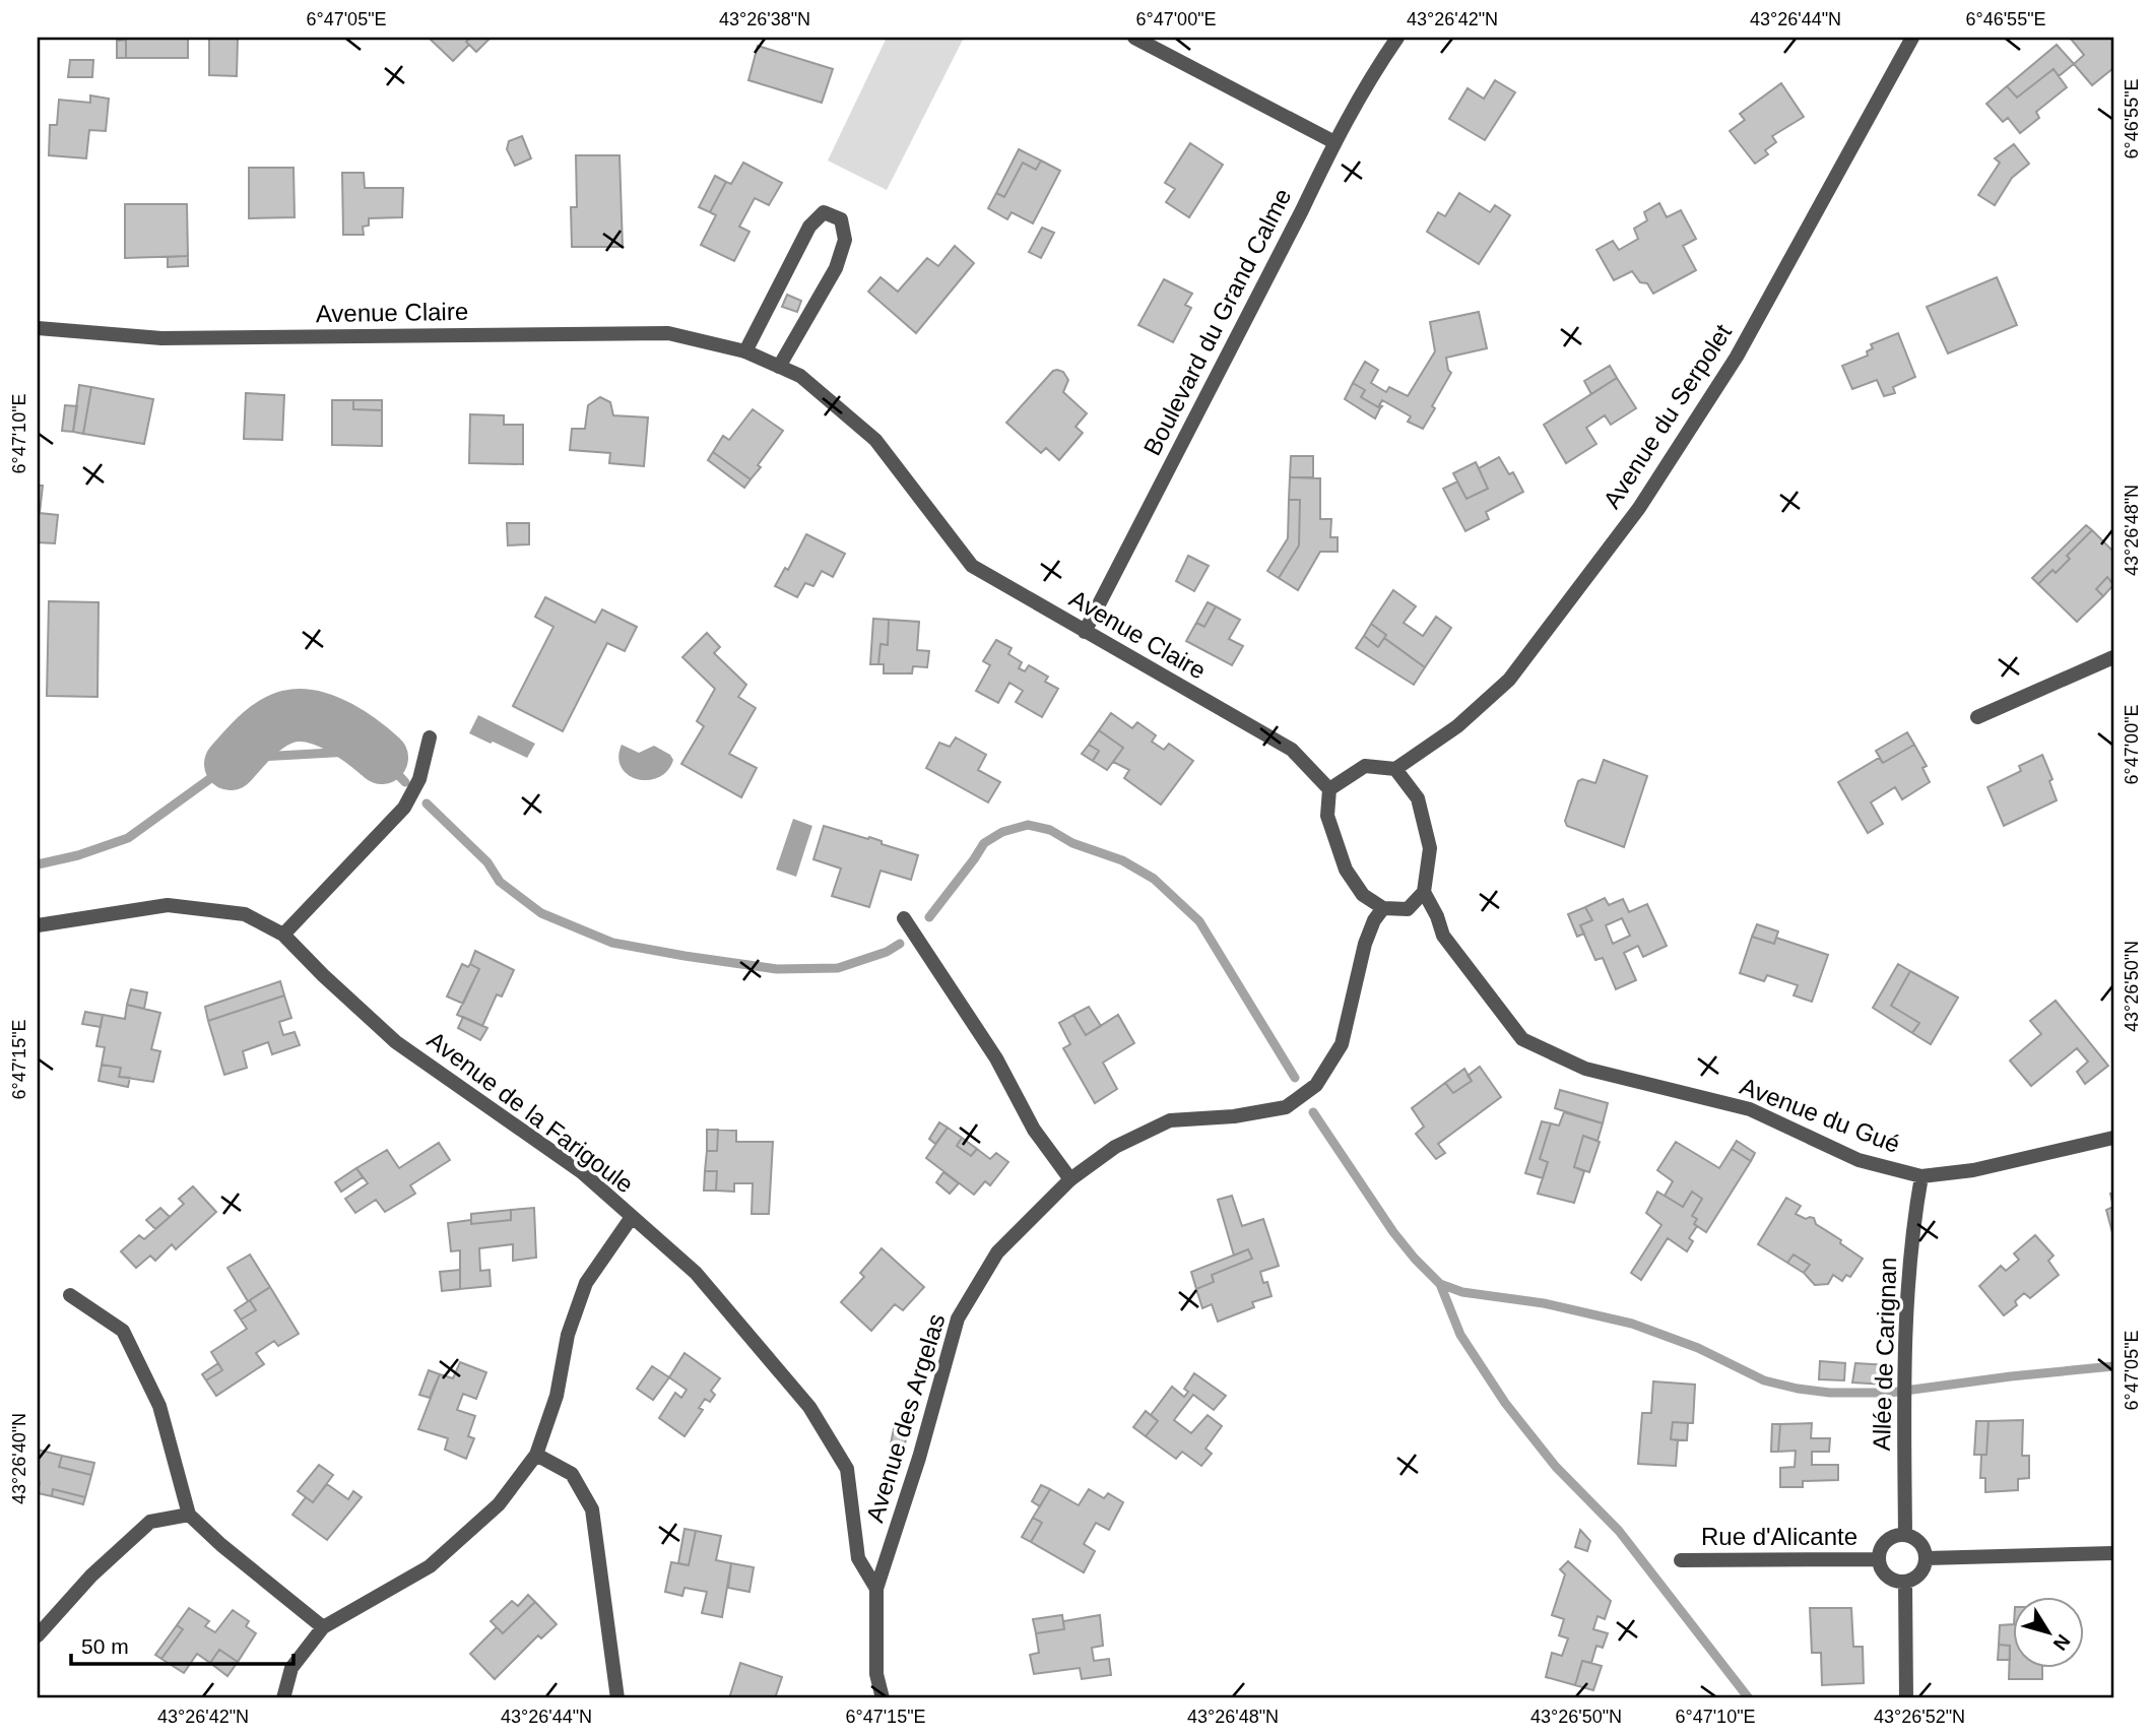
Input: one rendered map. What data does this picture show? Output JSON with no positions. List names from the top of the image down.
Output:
{
  "streets": {
    "street": [
      "Avenue Claire",
      "Boulevard du Grand Calme",
      "Avenue du Serpolet",
      "Avenue de la Farigoule",
      "Avenue du Gué",
      "Allée de Carignan",
      "Avenue des Argelas",
      "Rue d'Alicante"
    ]
  },
  "crossings": [
    ["Avenue Claire", "Boulevard du Grand Calme"],
    ["Avenue Claire", "Avenue du Serpolet"],
    ["Avenue Claire", "Avenue du Gué"],
    ["Avenue Claire", "Avenue des Argelas"],
    ["Avenue du Serpolet", "Avenue du Gué"],
    ["Avenue du Serpolet", "Avenue des Argelas"],
    ["Avenue de la Farigoule", "Avenue des Argelas"],
    ["Avenue du Gué", "Allée de Carignan"],
    ["Avenue du Gué", "Avenue des Argelas"],
    ["Allée de Carignan", "Rue d'Alicante"]
  ],
  "scale_bar": "50 m",
  "north": "bottom right",
  "coordinates": [
    "6°47'05\"E",
    "43°26'38\"N",
    "6°47'00\"E",
    "43°26'42\"N",
    "43°26'44\"N",
    "6°46'55\"E",
    "6°47'10\"E",
    "43°26'48\"N",
    "43°26'50\"N",
    "6°47'15\"E",
    "43°26'40\"N",
    "43°26'52\"N"
  ]
}
